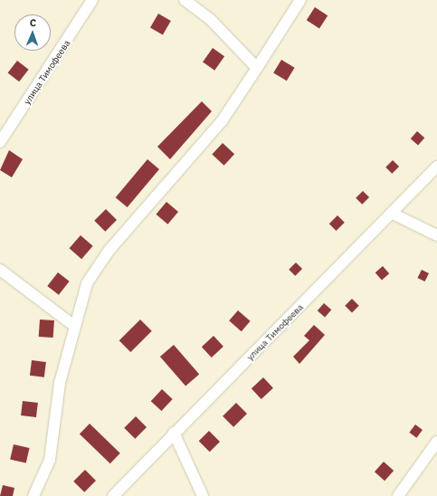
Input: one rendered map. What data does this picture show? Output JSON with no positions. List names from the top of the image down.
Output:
{
  "streets": {
    "street": ["улица Тимофеева"]
  },
  "north": "top"
}
